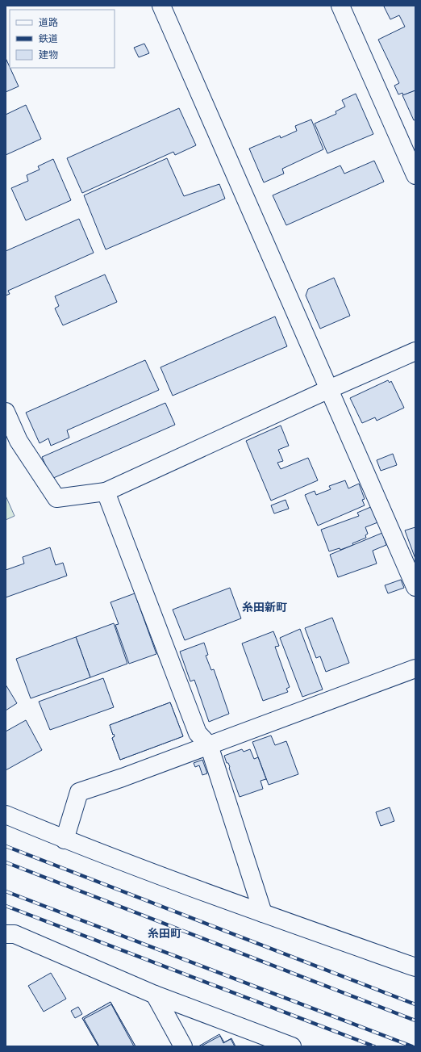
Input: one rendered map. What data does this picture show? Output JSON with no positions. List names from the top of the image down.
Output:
{
  "districts": ["糸田新町", "糸田町"],
  "legend": ["道路", "鉄道", "建物"]
}
